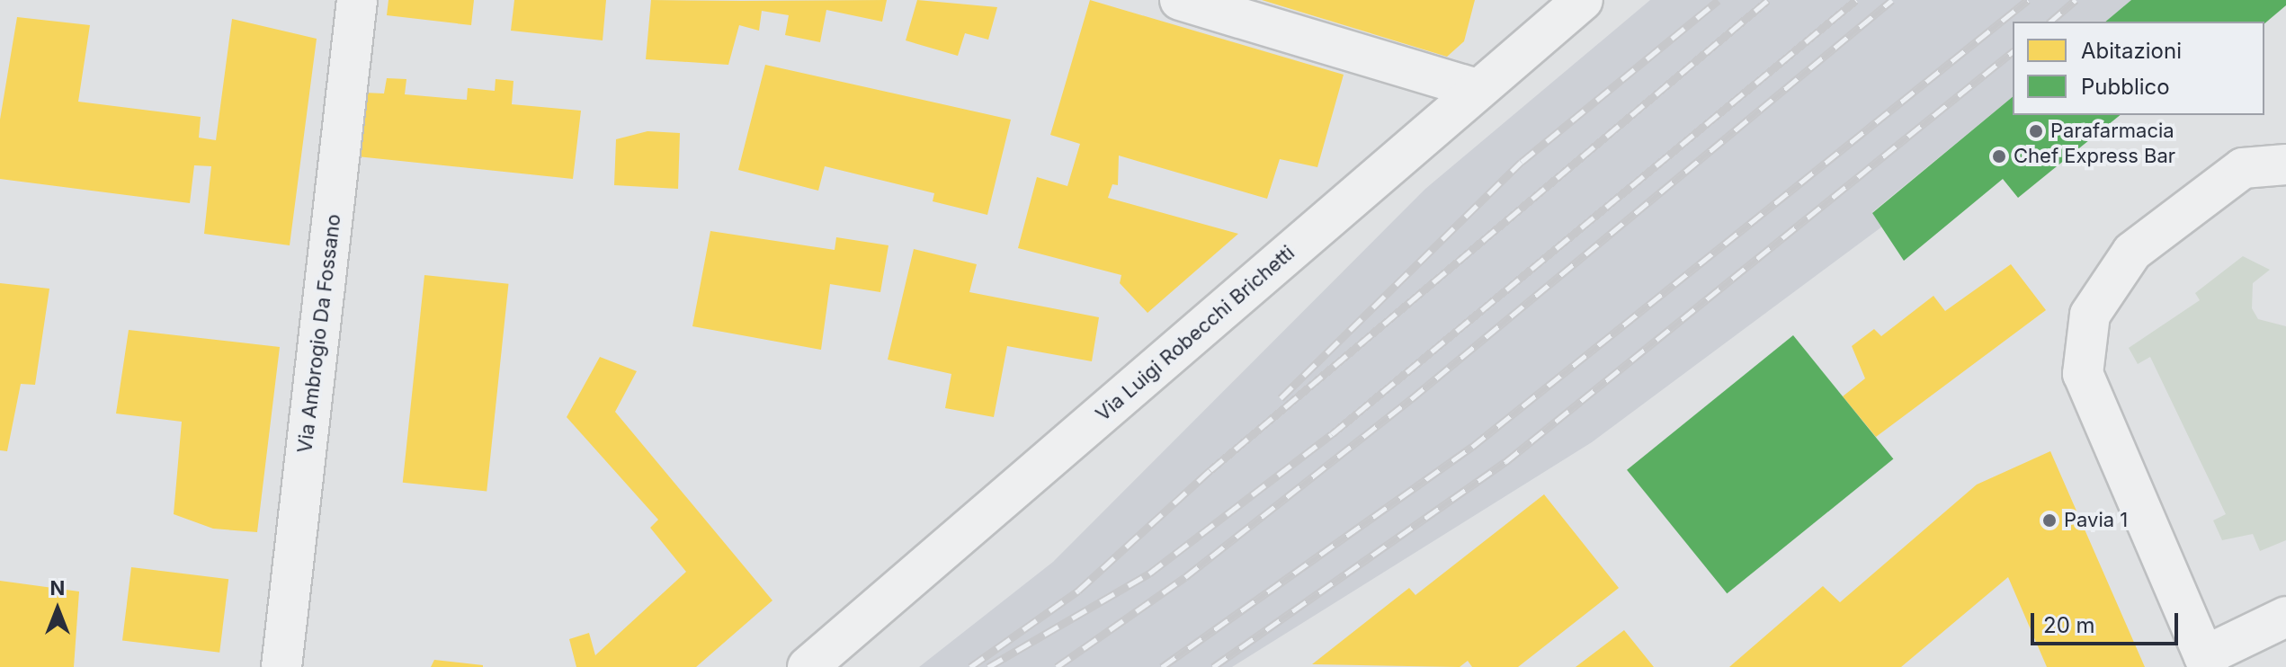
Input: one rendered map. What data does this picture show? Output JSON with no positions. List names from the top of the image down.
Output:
{
  "streets": {
    "street": ["Via Ambrogio Da Fossano", "Via Luigi Robecchi Brichetti"]
  },
  "places": ["Parafarmacia", "Chef Express Bar", "Pavia 1"],
  "legend": ["Abitazioni", "Pubblico"],
  "scale_bar": "20 m",
  "north": "top"
}
